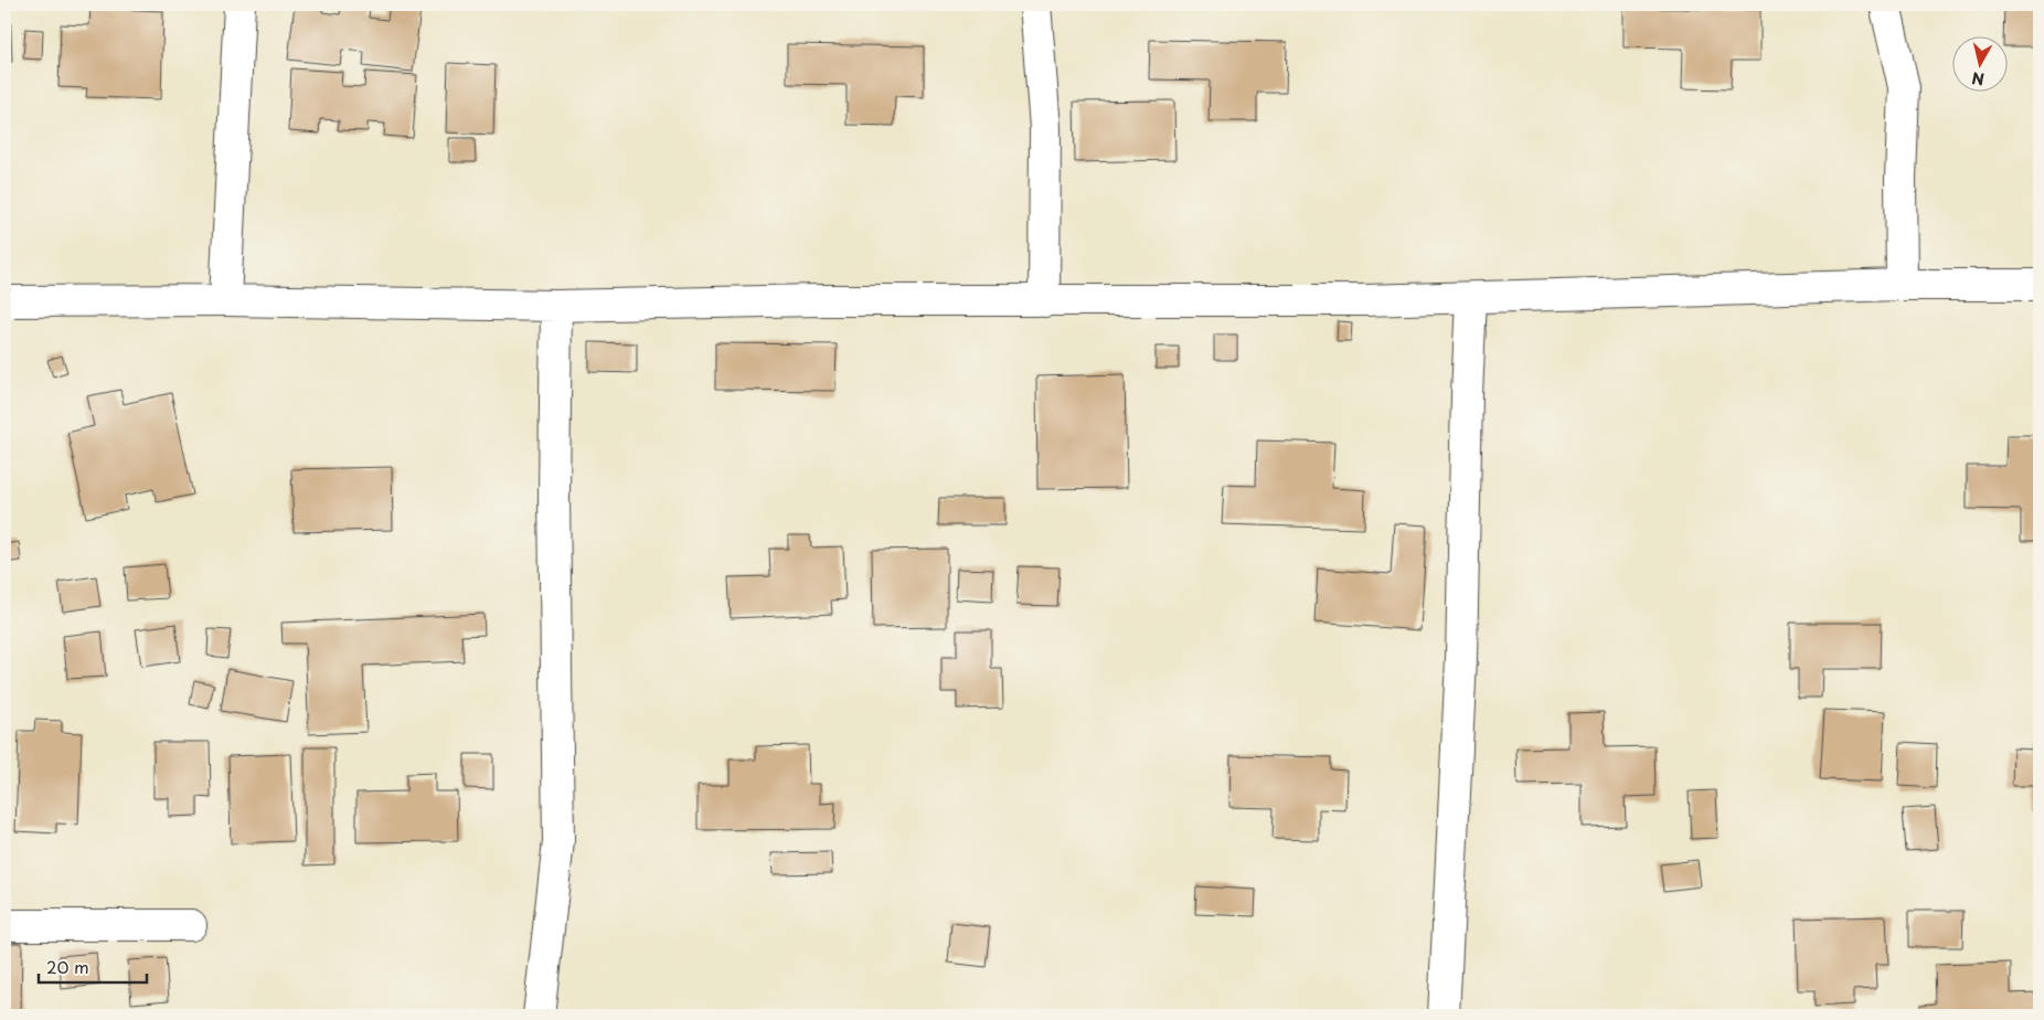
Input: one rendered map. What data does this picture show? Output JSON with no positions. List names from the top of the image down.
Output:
{
  "scale_bar": "20 m",
  "north": "bottom"
}
